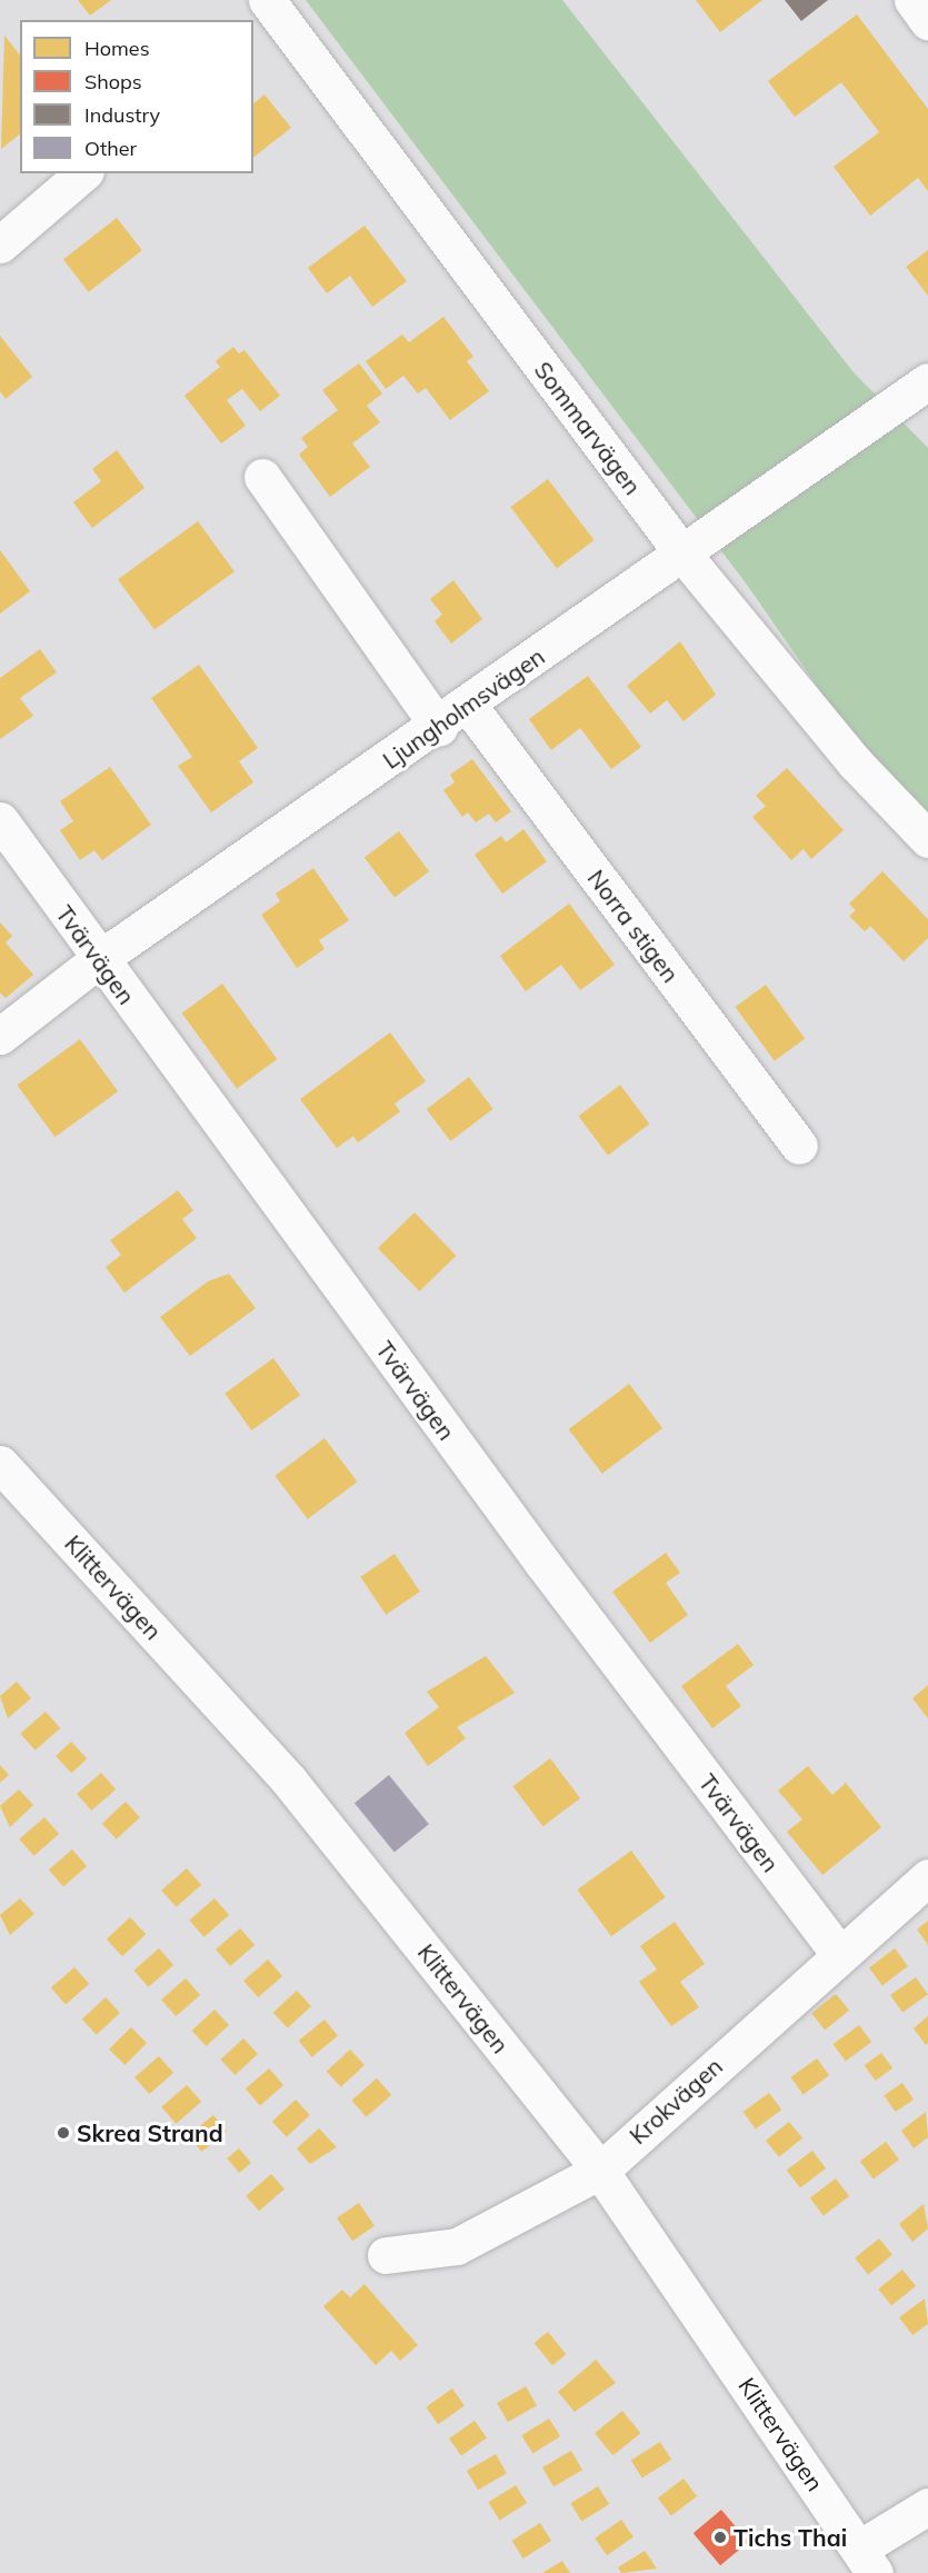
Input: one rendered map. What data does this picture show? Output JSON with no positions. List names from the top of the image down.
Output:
{
  "streets": {
    "street": [
      "Sommarvägen",
      "Ljungholmsvägen",
      "Norra stigen",
      "Tvärvägen",
      "Klittervägen",
      "Krokvägen"
    ]
  },
  "crossings": [
    ["Sommarvägen", "Ljungholmsvägen"],
    ["Ljungholmsvägen", "Norra stigen"],
    ["Ljungholmsvägen", "Tvärvägen"],
    ["Tvärvägen", "Krokvägen"],
    ["Klittervägen", "Krokvägen"]
  ],
  "places": ["Skrea Strand", "Tichs Thai"],
  "legend": [
    "Homes",
    "Shops",
    "Industry",
    "Other"
  ]
}
